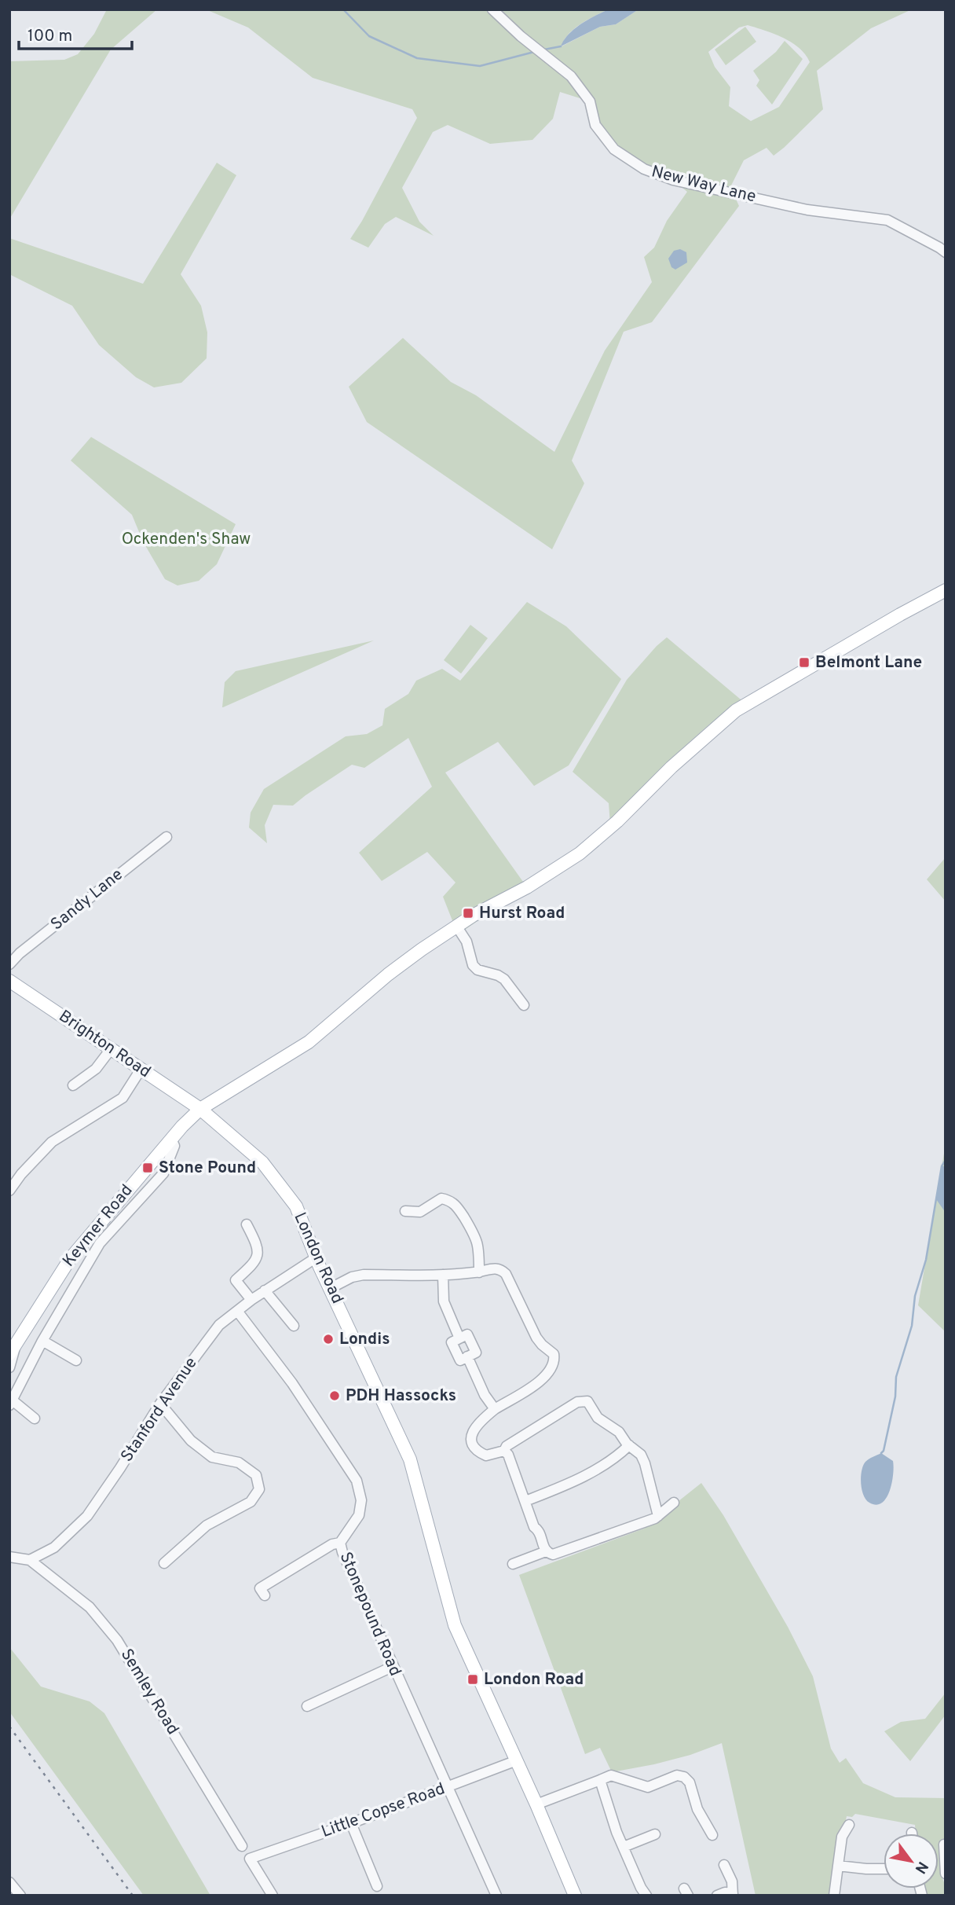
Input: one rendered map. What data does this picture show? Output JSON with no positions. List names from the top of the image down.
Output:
{
  "streets": {
    "main road": ["Brighton Road", "Keymer Road", "London Road"],
    "street": [
      "New Way Lane",
      "Sandy Lane",
      "Stanford Avenue",
      "Stonepound Road",
      "Semley Road",
      "Little Copse Road"
    ]
  },
  "crossings": [
    ["Brighton Road", "Keymer Road"],
    ["Brighton Road", "London Road"],
    ["Keymer Road", "London Road"],
    ["London Road", "Stanford Avenue"],
    ["London Road", "Little Copse Road"],
    ["Stanford Avenue", "Stonepound Road"],
    ["Stanford Avenue", "Semley Road"],
    ["Stonepound Road", "Little Copse Road"]
  ],
  "parks": ["Ockenden's Shaw"],
  "places": {
    "transit": [
      "Belmont Lane",
      "Hurst Road",
      "Stone Pound",
      "London Road"
    ],
    "other": ["Londis", "PDH Hassocks"]
  },
  "scale_bar": "100 m",
  "north": "bottom right"
}
